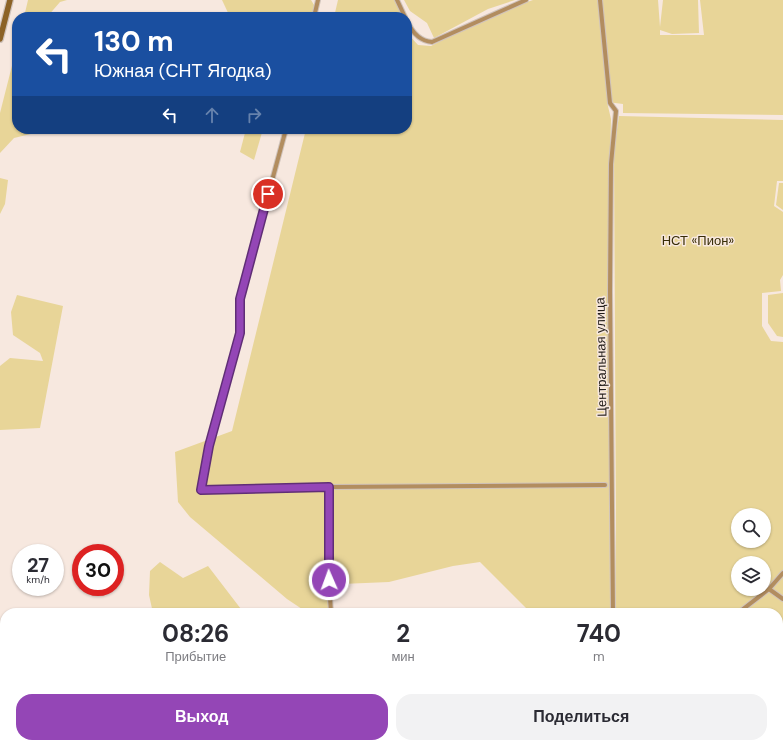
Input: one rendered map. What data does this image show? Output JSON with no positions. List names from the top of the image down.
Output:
{
  "streets": {
    "street": ["Центральная улица"]
  },
  "parks": ["НСТ «Пион»"],
  "page": {
    "turn": ["130 m", "Южная (СНТ Ягодка)"],
    "speed": "27 km/h",
    "limit": "30",
    "eta": [
      "08:26",
      "Прибытие",
      "2",
      "мин",
      "740",
      "m"
    ],
    "buttons": ["Выход", "Поделиться"]
  }
}
